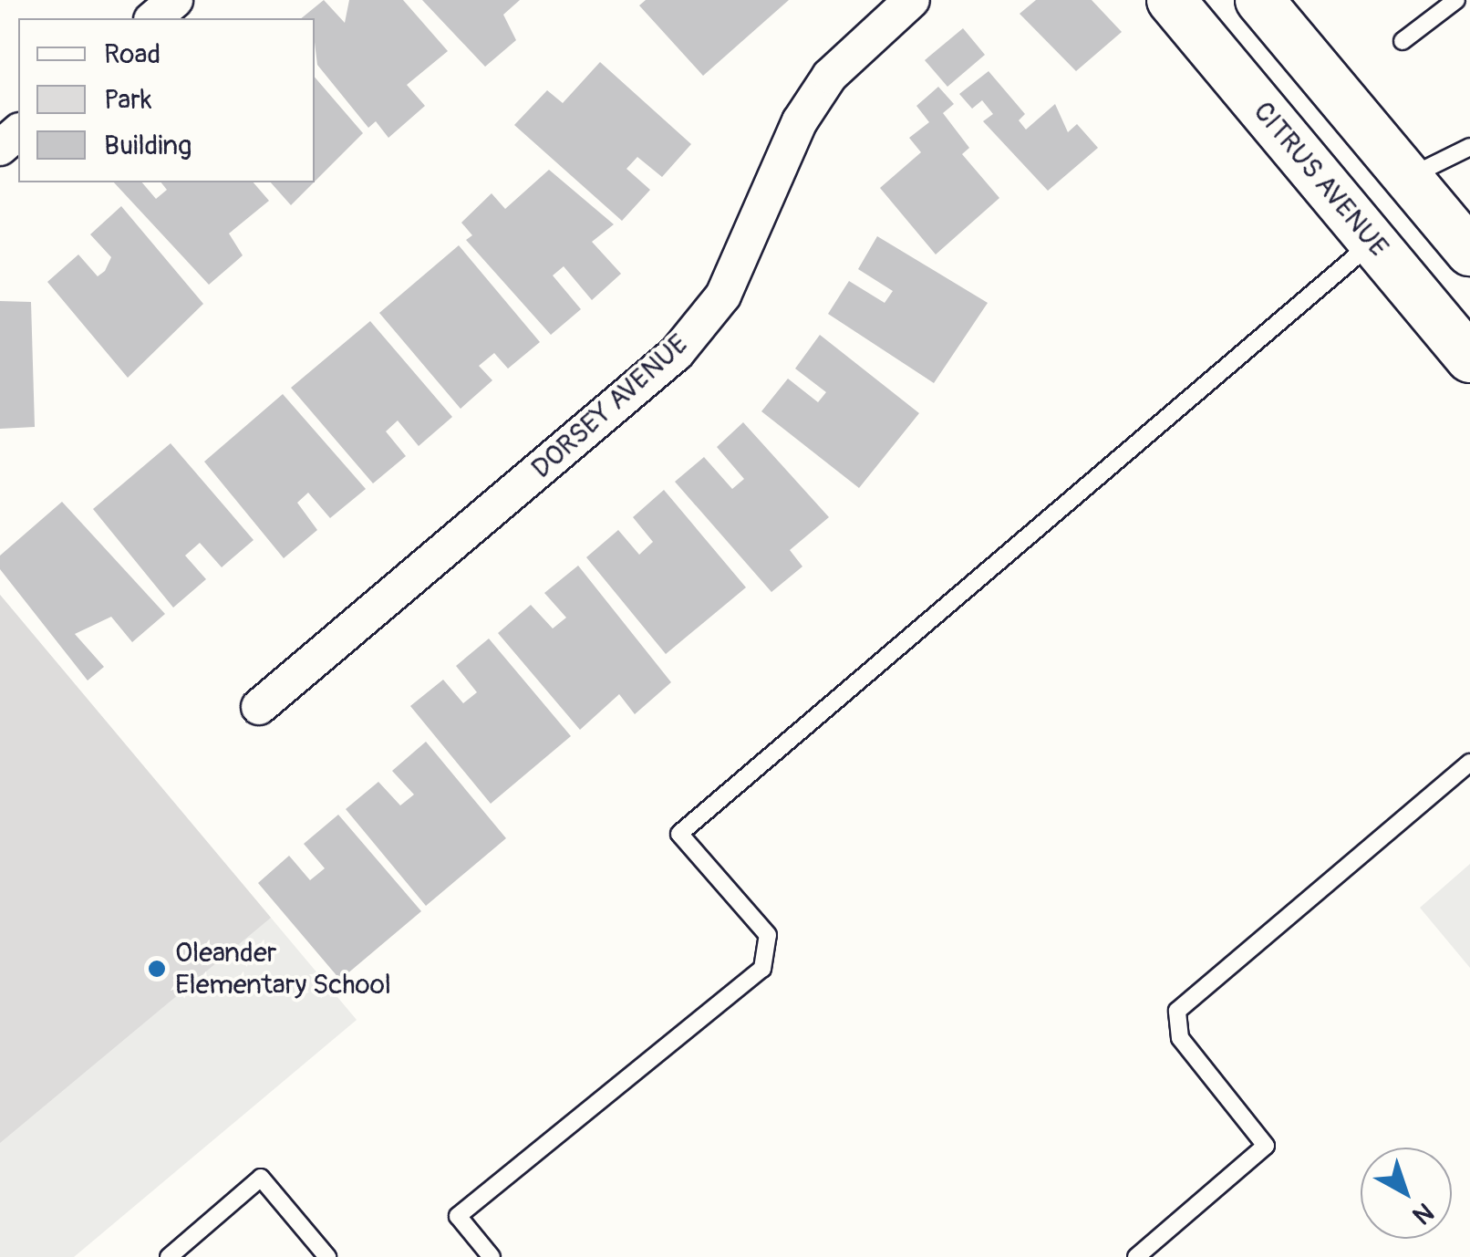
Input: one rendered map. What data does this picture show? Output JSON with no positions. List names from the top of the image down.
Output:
{
  "streets": {
    "main road": ["CITRUS AVENUE"],
    "street": ["DORSEY AVENUE"]
  },
  "places": ["Oleander Elementary School"],
  "legend": ["Road", "Park", "Building"],
  "north": "bottom right"
}
